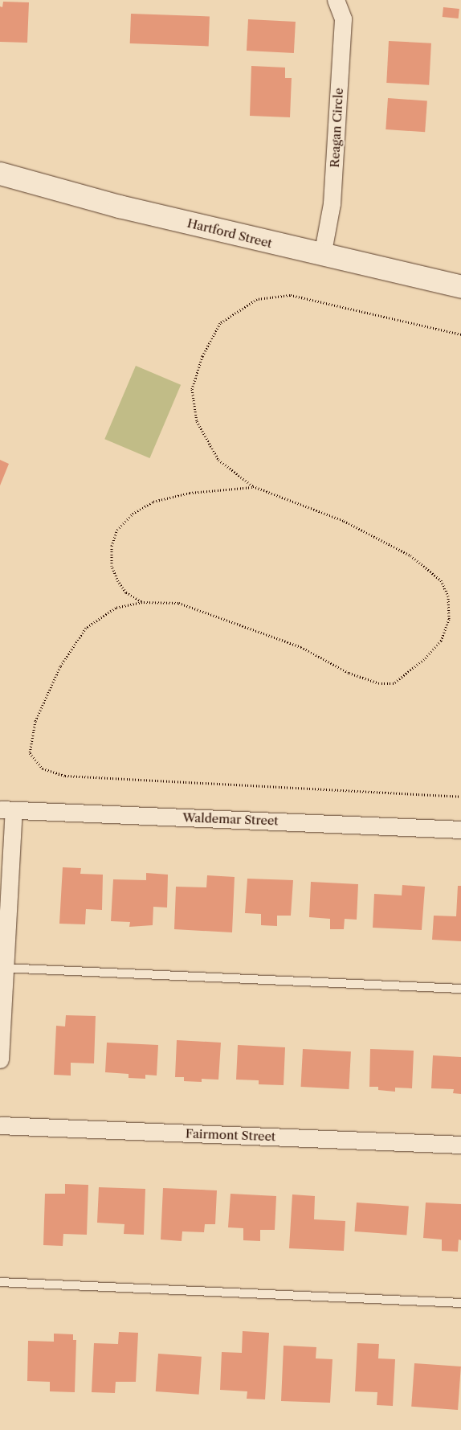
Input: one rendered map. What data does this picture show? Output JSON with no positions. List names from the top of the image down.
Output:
{
  "streets": {
    "street": [
      "Reagan Circle",
      "Hartford Street",
      "Waldemar Street",
      "Fairmont Street"
    ]
  },
  "crossings": [
    ["Reagan Circle", "Hartford Street"]
  ]
}
